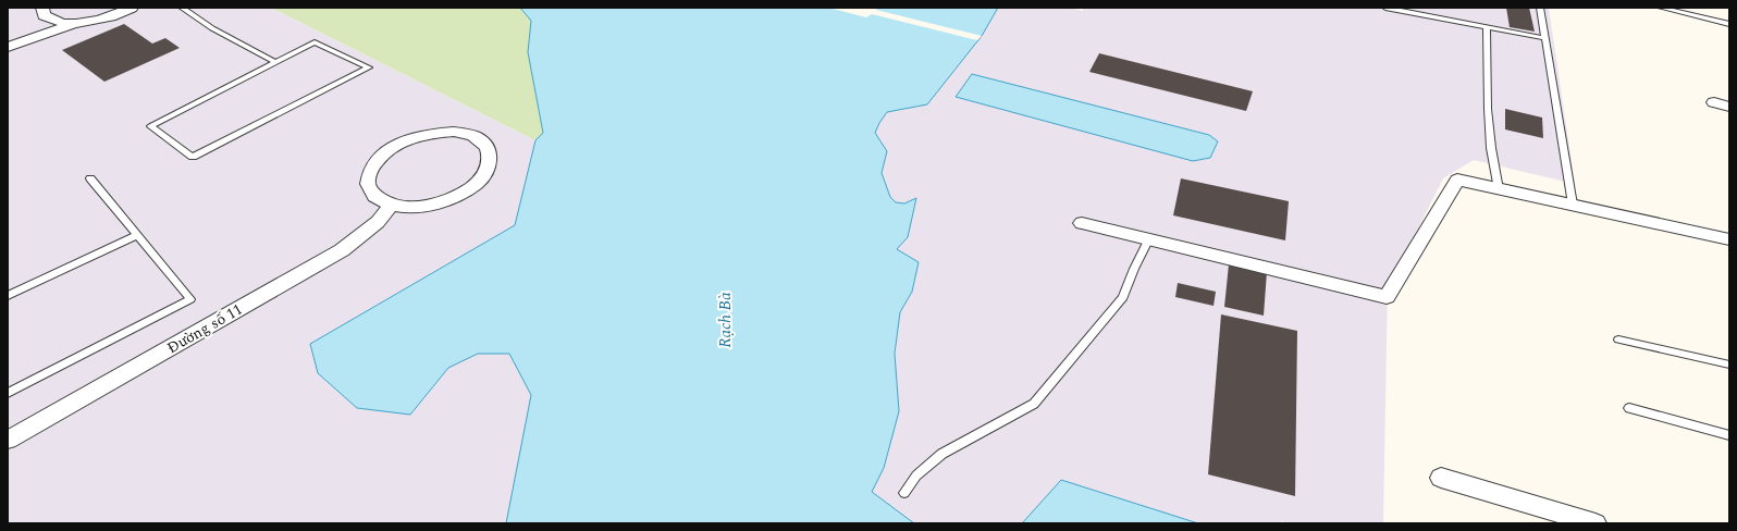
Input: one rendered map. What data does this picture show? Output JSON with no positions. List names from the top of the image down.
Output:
{
  "streets": {
    "street": ["Đường số 11"]
  },
  "water": ["Rạch Bà"]
}
